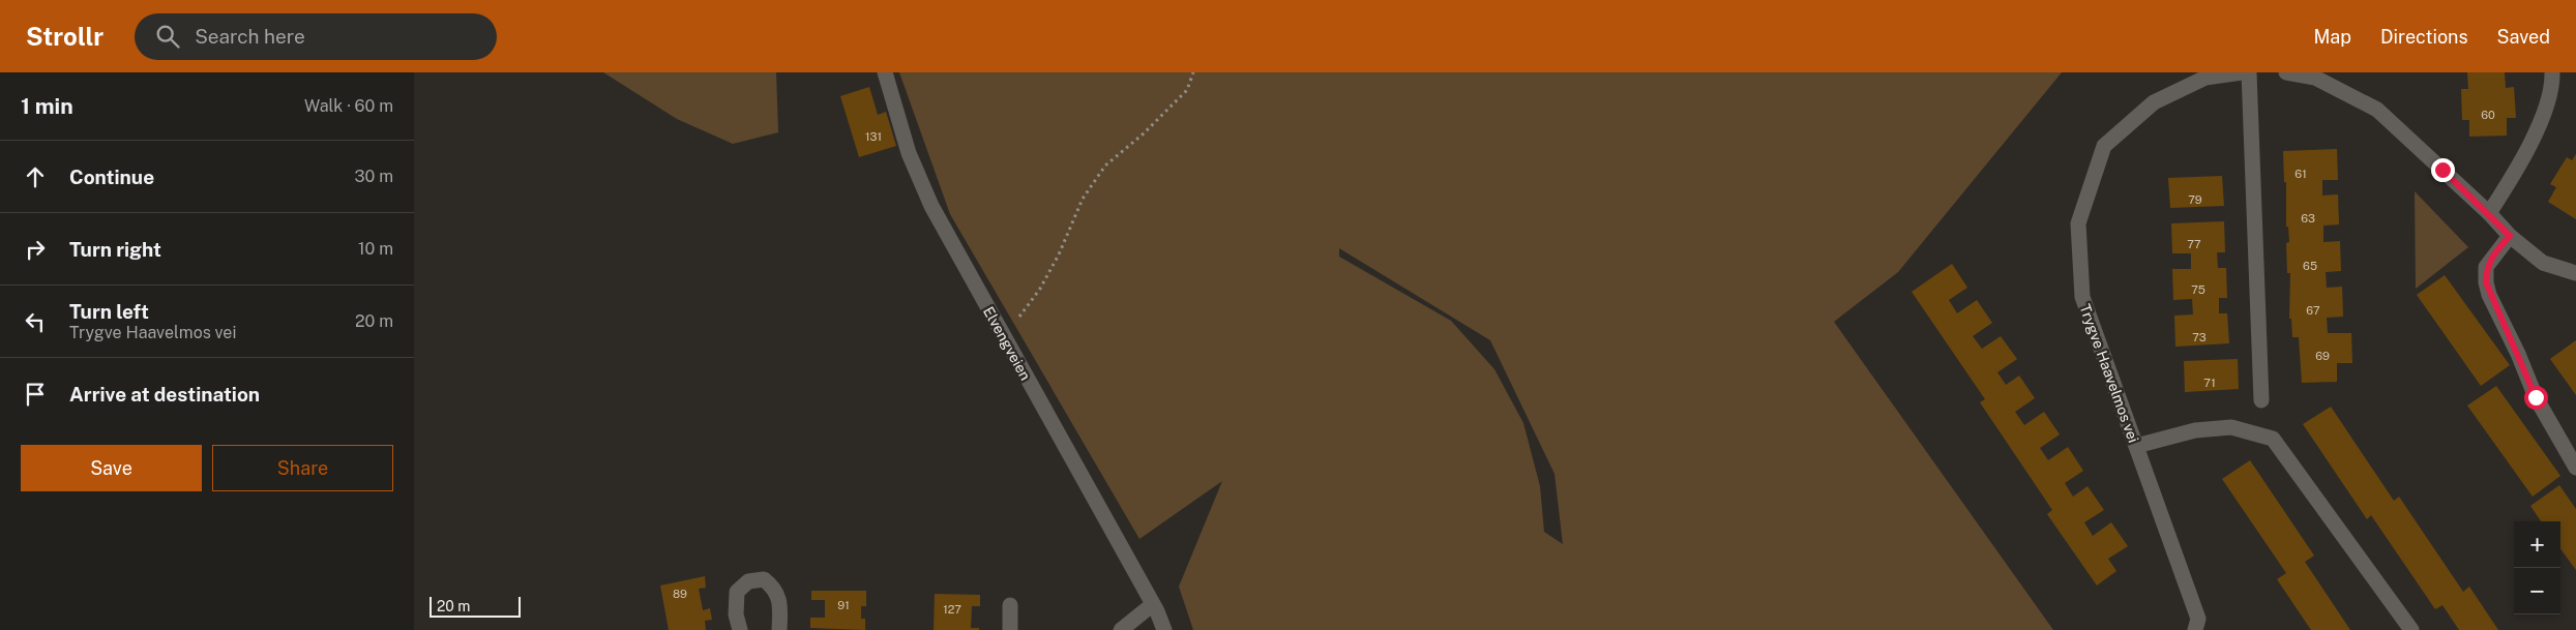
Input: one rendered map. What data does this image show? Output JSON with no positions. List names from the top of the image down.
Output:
{
  "streets": {
    "street": ["Elvengveien", "Trygve Haavelmos vei"]
  },
  "house_numbers": [
    "60",
    "131",
    "61",
    "79",
    "63",
    "77",
    "65",
    "75",
    "67",
    "73",
    "69",
    "71",
    "89",
    "91",
    "127"
  ],
  "scale_bar": "20 m",
  "page": {
    "header": "Strollr",
    "search": "Search here",
    "nav": ["Map", "Directions", "Saved"],
    "heading": ["1 min", "Walk · 60 m"],
    "list": [
      ["Continue", "30 m"],
      ["Turn right", "10 m"],
      ["Turn left", "Trygve Haavelmos vei", "20 m"],
      "Arrive at destination"
    ],
    "buttons": ["Save", "Share"],
    "map_buttons": ["+", "−"],
    "scale": "20 m"
  }
}
